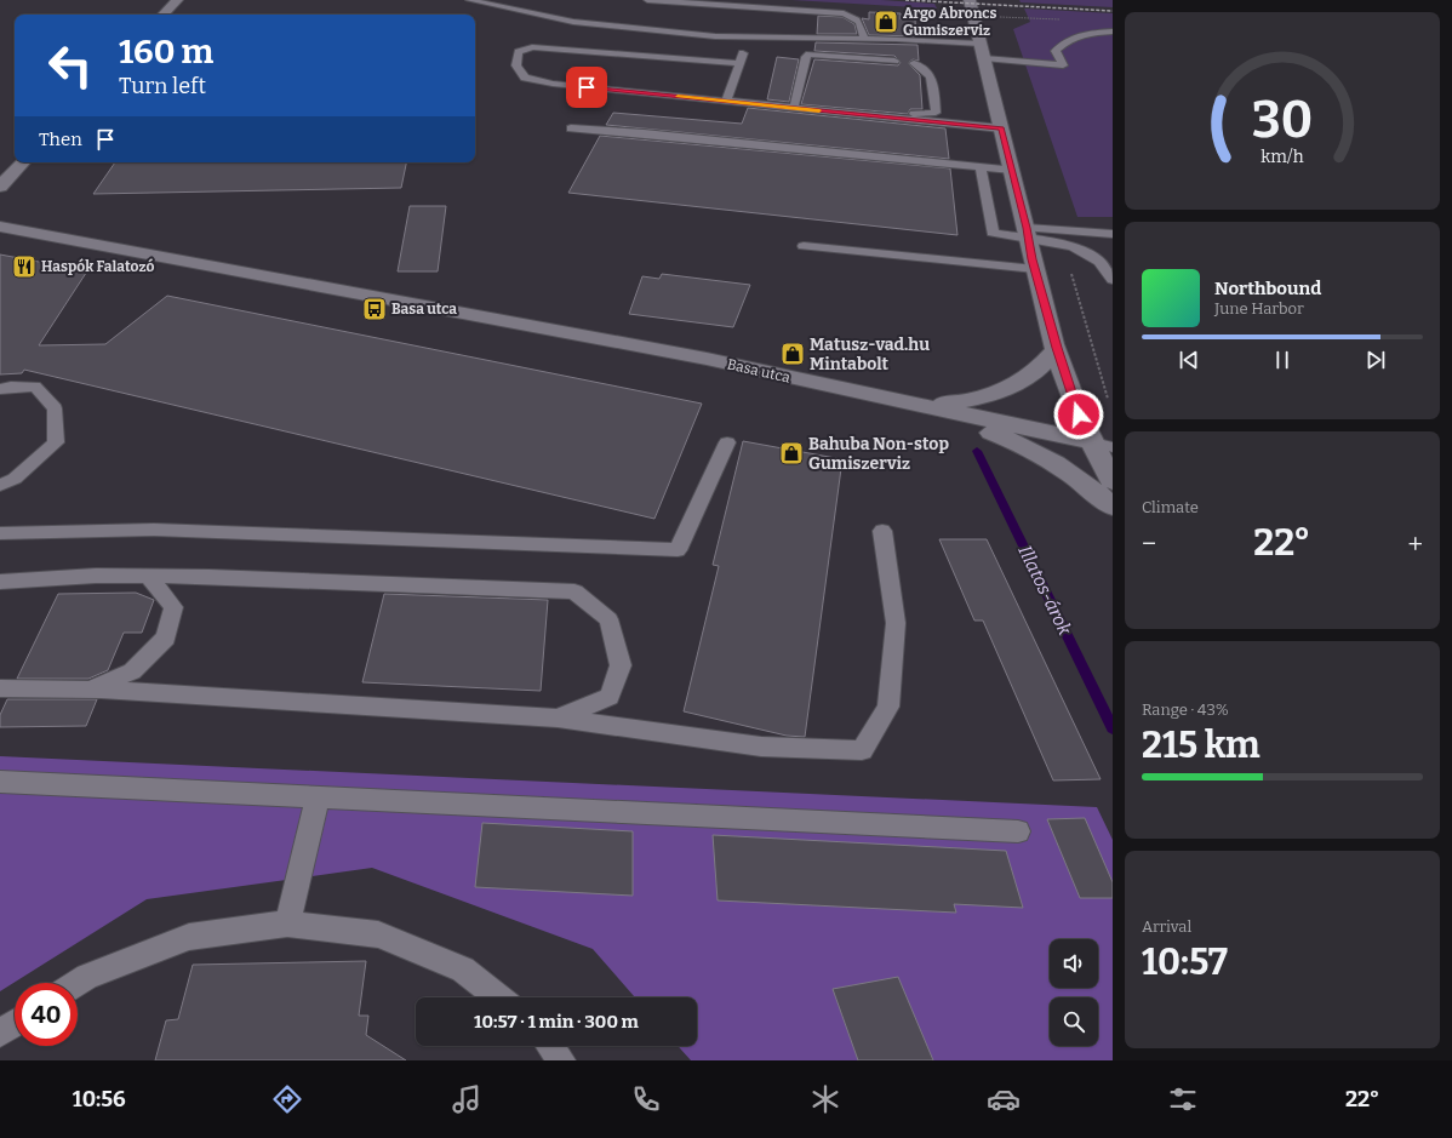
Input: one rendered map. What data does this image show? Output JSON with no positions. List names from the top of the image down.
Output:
{
  "streets": {
    "street": ["Basa utca"]
  },
  "water": ["Illatos-árok"],
  "places": {
    "shop": ["Argo Abroncs Gumiszerviz", "Matusz-vad.hu Mintabolt", "Bahuba Non-stop Gumiszerviz"],
    "restaurant": ["Haspók Falatozó"],
    "bus stop": ["Basa utca"]
  },
  "page": {
    "turn": ["160 m", "Turn left"],
    "then": "Then",
    "song": ["Northbound", "June Harbor"],
    "tile": [
      "Climate",
      ["Range · 43%", "215 km"],
      ["Arrival", "10:57"]
    ],
    "heat": ["−", "22°", "+"],
    "limit": "40",
    "trip": "10:57 · 1 min · 300 m",
    "tabs": ["10:56", "22°"],
    "gauge": ["30", "km/h"]
  }
}
